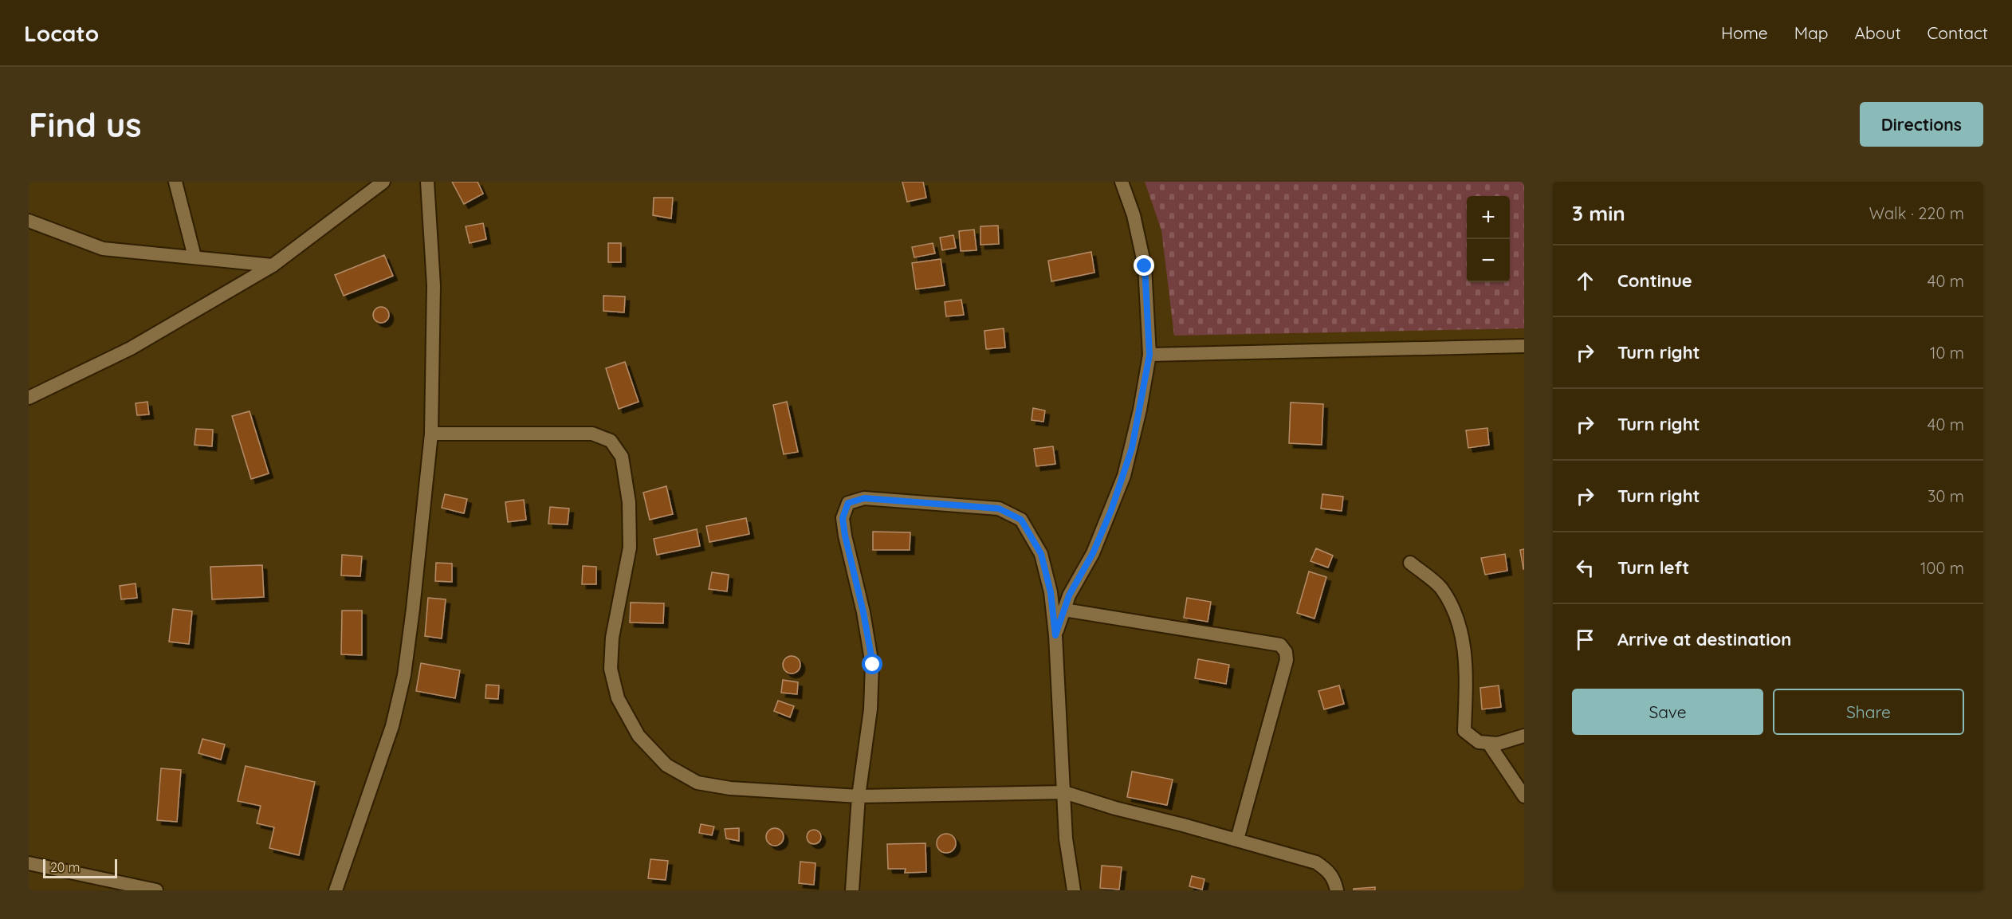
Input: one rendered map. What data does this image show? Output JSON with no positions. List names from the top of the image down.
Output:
{
  "scale_bar": "20 m",
  "page": {
    "header": "Locato",
    "nav": [
      "Home",
      "Map",
      "About",
      "Contact"
    ],
    "buttons": [
      "Directions",
      ["Save", "Share"]
    ],
    "title": "Find us",
    "heading": ["3 min", "Walk · 220 m"],
    "map_buttons": ["+", "−"],
    "list": [
      ["Continue", "40 m"],
      ["Turn right", "10 m"],
      ["Turn right", "40 m"],
      ["Turn right", "30 m"],
      ["Turn left", "100 m"],
      "Arrive at destination"
    ],
    "scale": "20 m"
  }
}
